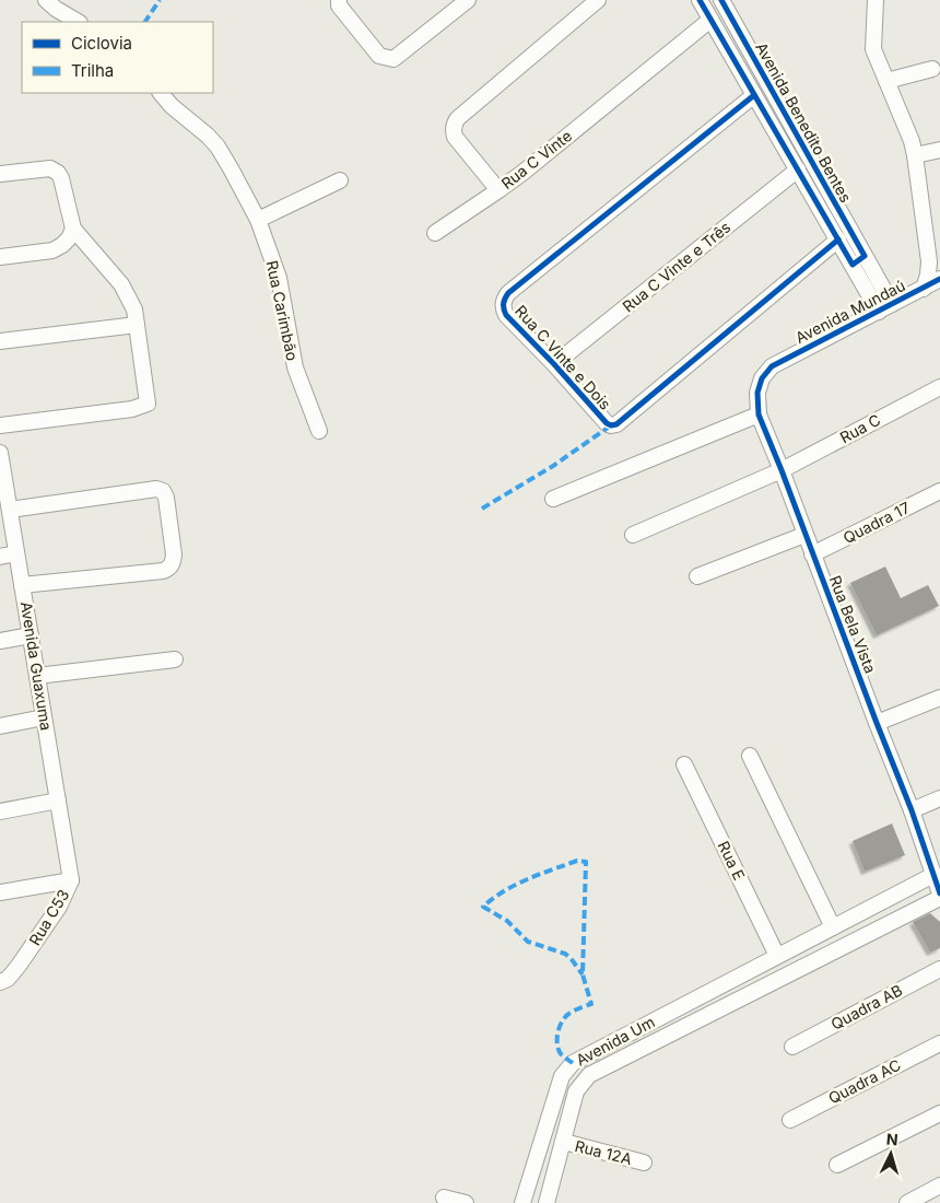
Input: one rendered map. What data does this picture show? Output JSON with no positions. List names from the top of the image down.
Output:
{
  "streets": {
    "street": [
      "Avenida Benedito Bentes",
      "Rua C Vinte",
      "Rua C Vinte e Três",
      "Rua Carimbão",
      "Avenida Mundaú",
      "Rua C Vinte e Dois",
      "Rua C",
      "Quadra 17",
      "Rua Bela Vista",
      "Avenida Guaxuma",
      "Rua E",
      "Rua C53",
      "Quadra AB",
      "Avenida Um",
      "Quadra AC",
      "Rua 12A"
    ]
  },
  "crossings": [
    ["Avenida Benedito Bentes", "Rua C Vinte"],
    ["Avenida Benedito Bentes", "Rua C Vinte e Três"],
    ["Avenida Benedito Bentes", "Avenida Mundaú"],
    ["Avenida Benedito Bentes", "Rua C Vinte e Dois"],
    ["Rua C Vinte e Três", "Rua C Vinte e Dois"],
    ["Avenida Mundaú", "Rua Bela Vista"],
    ["Rua C", "Rua Bela Vista"],
    ["Quadra 17", "Rua Bela Vista"],
    ["Rua Bela Vista", "Avenida Um"],
    ["Avenida Guaxuma", "Rua C53"],
    ["Rua E", "Avenida Um"],
    ["Avenida Um", "Rua 12A"]
  ],
  "legend": ["Ciclovia", "Trilha"],
  "north": "top"
}
